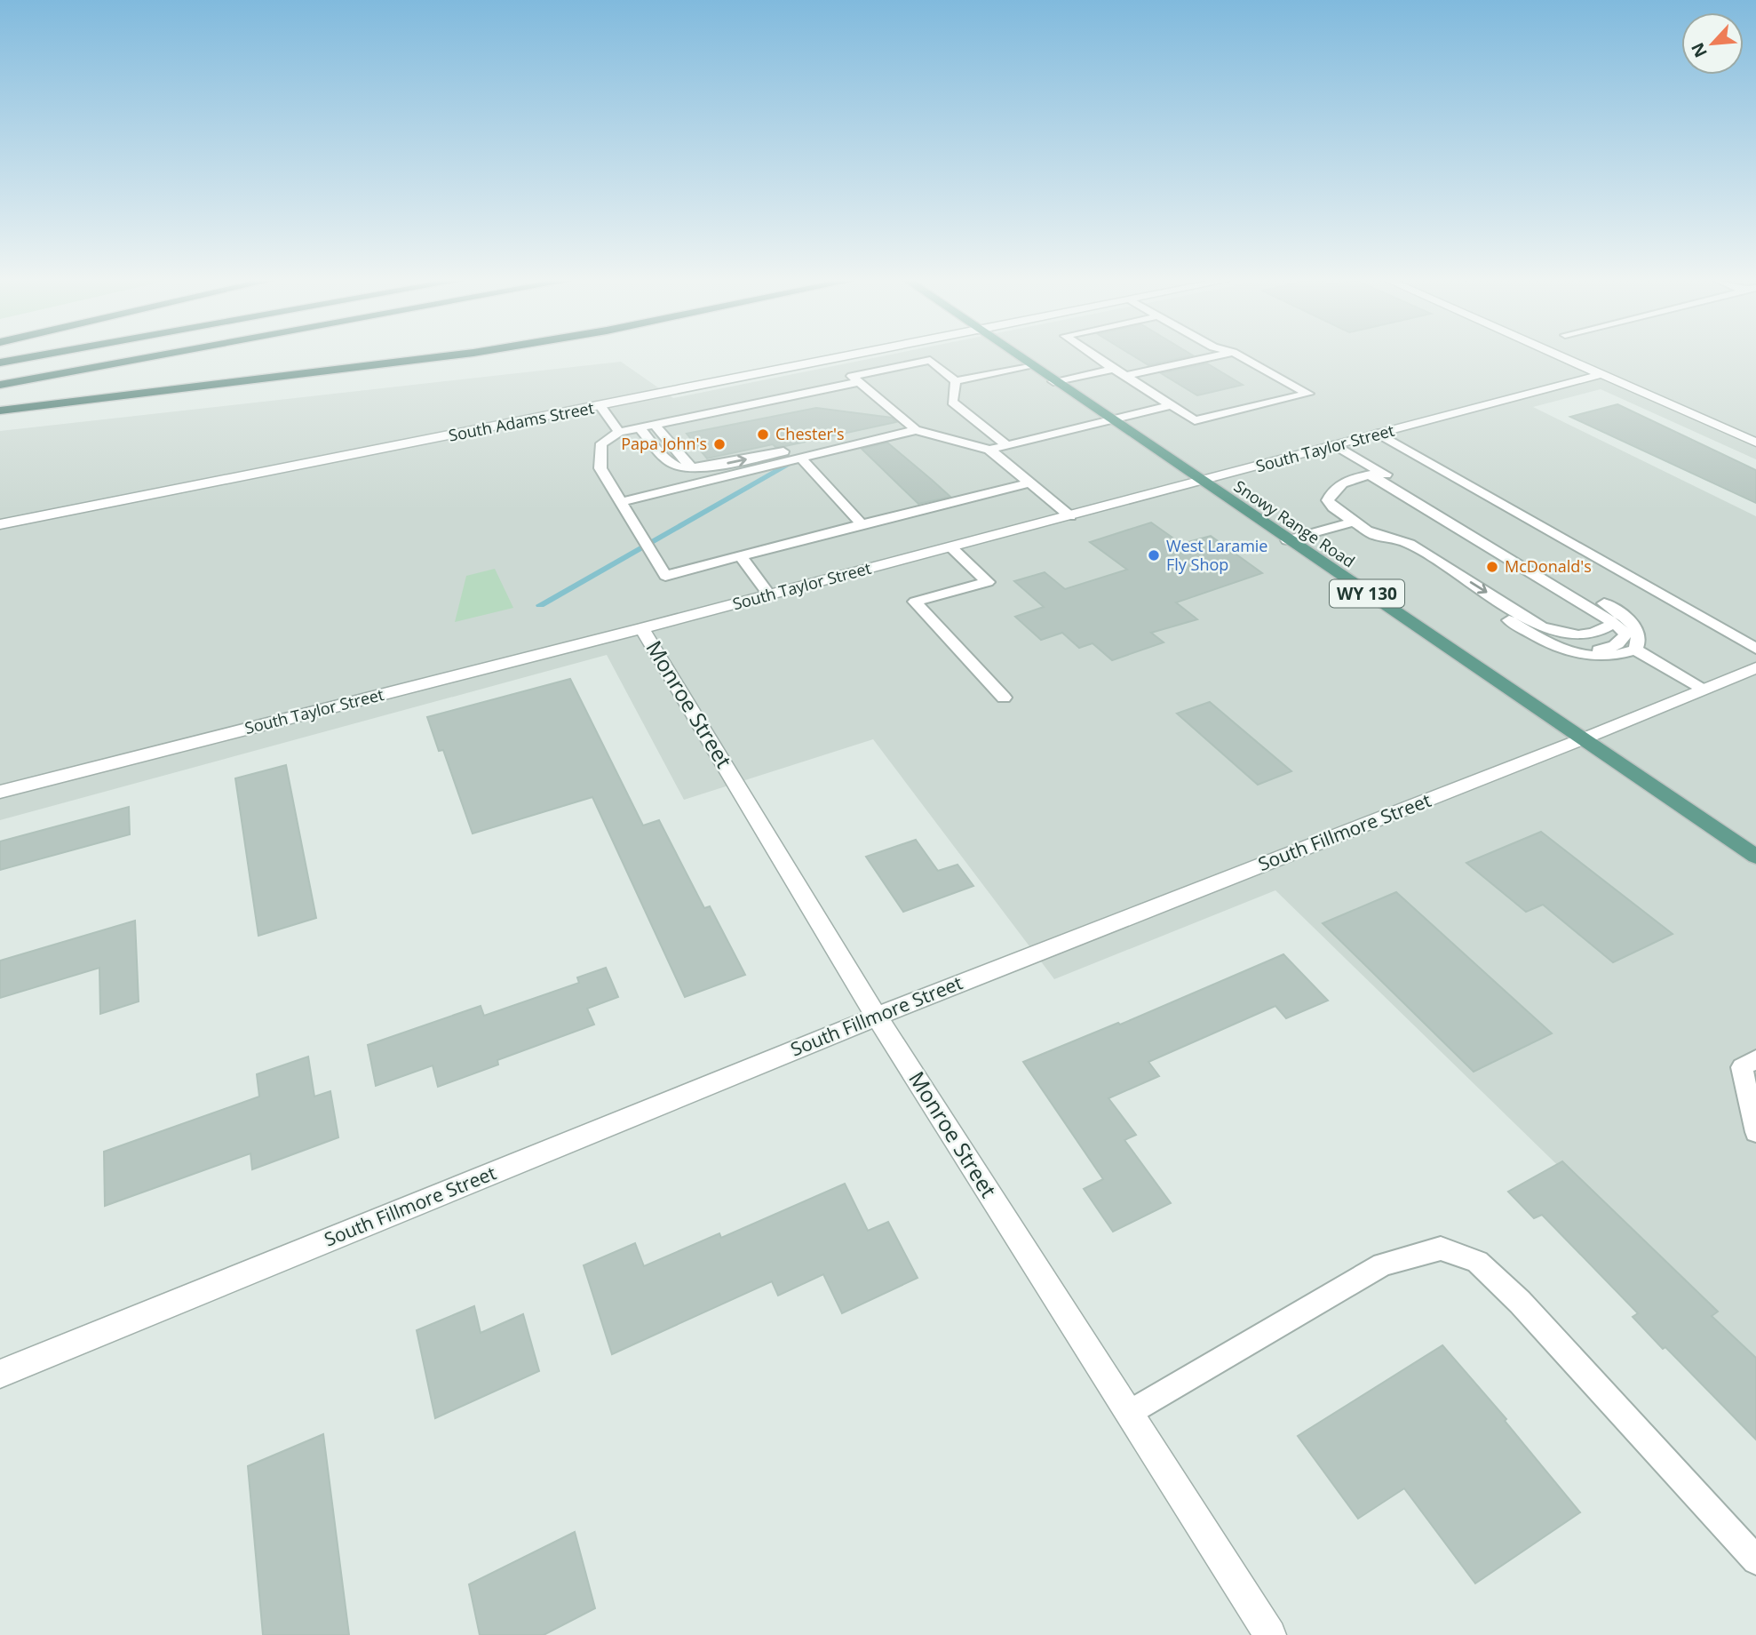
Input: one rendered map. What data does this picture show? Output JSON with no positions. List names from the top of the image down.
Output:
{
  "streets": {
    "main road": ["Snowy Range Road", "WY 130"],
    "street": [
      "South Adams Street",
      "South Taylor Street",
      "Monroe Street",
      "South Fillmore Street"
    ]
  },
  "crossings": [
    ["South Taylor Street", "Snowy Range Road"],
    ["South Taylor Street", "Monroe Street"],
    ["Snowy Range Road", "South Fillmore Street"],
    ["Monroe Street", "South Fillmore Street"]
  ],
  "places": [
    "Chester's",
    "Papa John's",
    "West Laramie Fly Shop",
    "McDonald's"
  ],
  "north": "bottom left"
}
